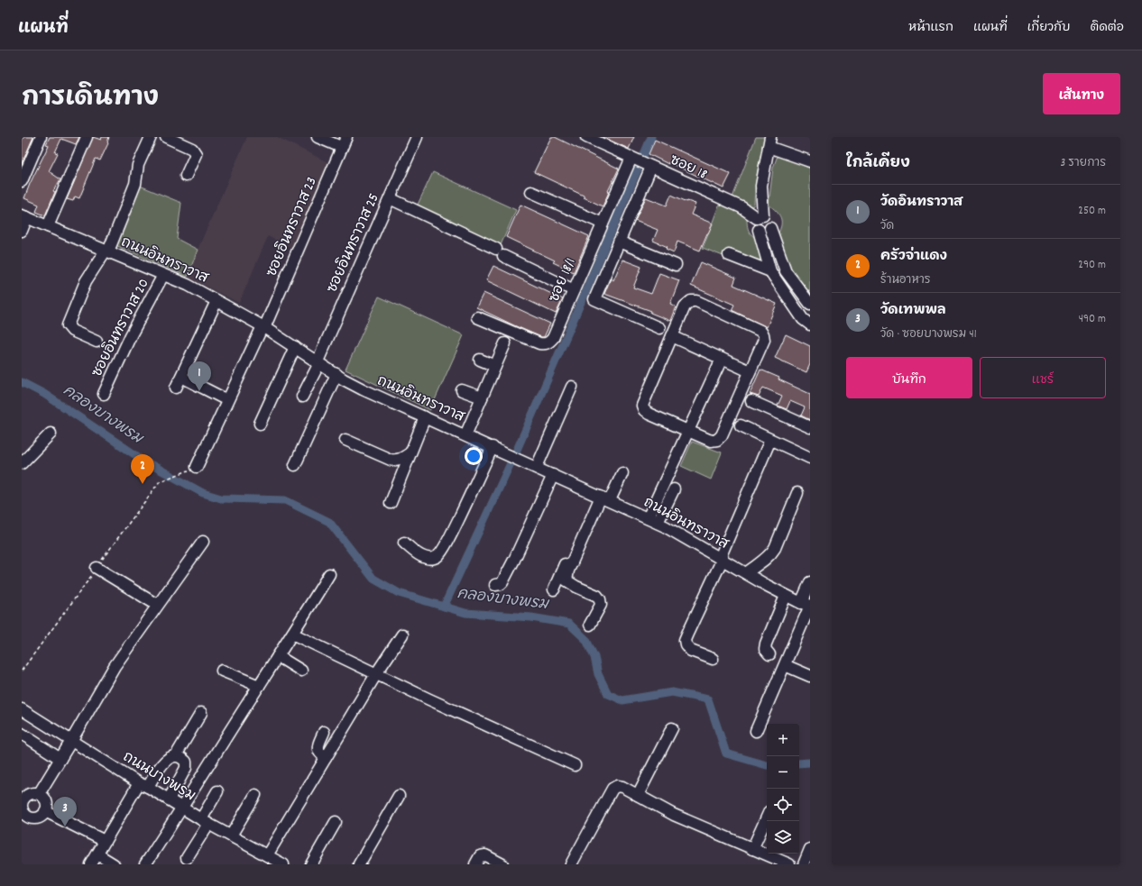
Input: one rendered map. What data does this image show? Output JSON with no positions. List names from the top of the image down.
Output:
{
  "streets": {
    "street": [
      "ซอย 18",
      "ซอยอินทราวาส 23",
      "ซอยอินทราวาส 25",
      "ถนนอินทราวาส",
      "ซอย 18/1",
      "ซอยอินทราวาส 20",
      "ถนนบางพรม"
    ]
  },
  "crossings": [
    ["ซอย 18", "ซอย 18/1"],
    ["ซอยอินทราวาส 23", "ถนนอินทราวาส"],
    ["ซอยอินทราวาส 25", "ถนนอินทราวาส"],
    ["ถนนอินทราวาส", "ซอยอินทราวาส 20"]
  ],
  "water": ["คลองบางพรม"],
  "page": {
    "header": "แผนที่",
    "nav": [
      "หน้าแรก",
      "แผนที่",
      "เกี่ยวกับ",
      "ติดต่อ"
    ],
    "title": "การเดินทาง",
    "buttons": [
      "เส้นทาง",
      ["บันทึก", "แชร์"]
    ],
    "heading": ["ใกล้เคียง", "3 รายการ"],
    "list": [
      {
        "mark": "1",
        "name": "วัดอินทราวาส",
        "note": "วัด",
        "value": "250 m"
      },
      {
        "mark": "2",
        "name": "ครัวจ่าแดง",
        "note": "ร้านอาหาร",
        "value": "290 m"
      },
      {
        "mark": "3",
        "name": "วัดเทพพล",
        "note": "วัด · ซอยบางพรม 41",
        "value": "490 m"
      }
    ],
    "pins": ["1", "2", "3"],
    "map_buttons": ["+", "−"]
  }
}
